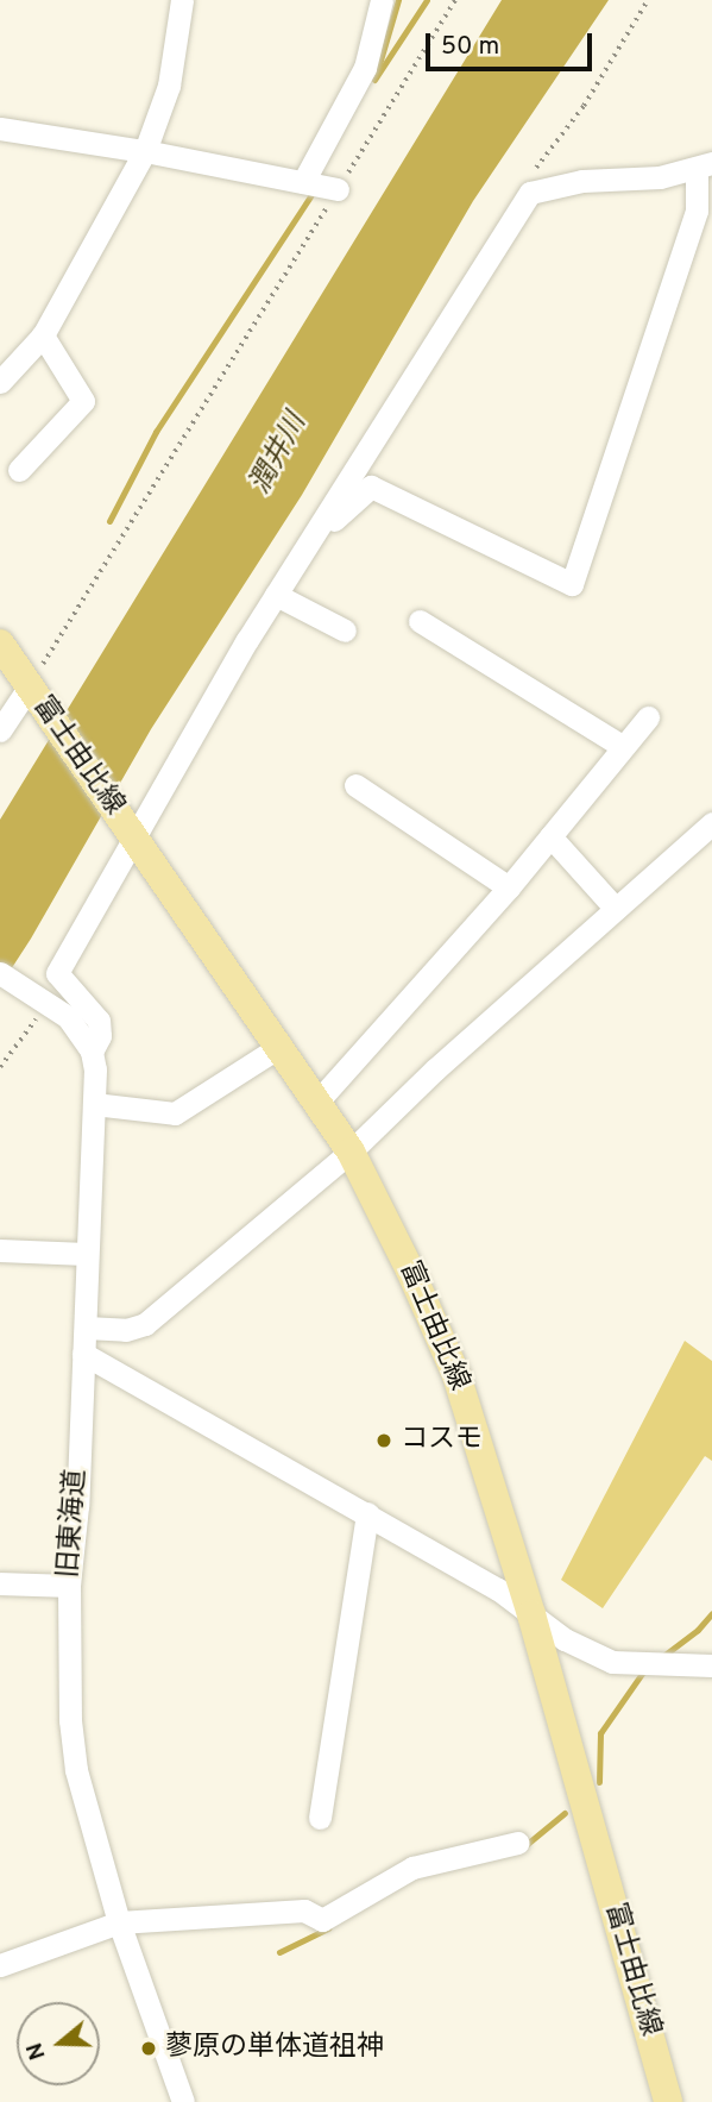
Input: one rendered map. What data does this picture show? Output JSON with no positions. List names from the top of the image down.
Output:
{
  "streets": {
    "main road": ["富士由比線"],
    "street": ["旧東海道"]
  },
  "crossings": [
    ["富士由比線", "旧東海道"]
  ],
  "water": ["潤井川"],
  "places": ["コスモ", "蓼原の単体道祖神"],
  "scale_bar": "50 m",
  "north": "left"
}
